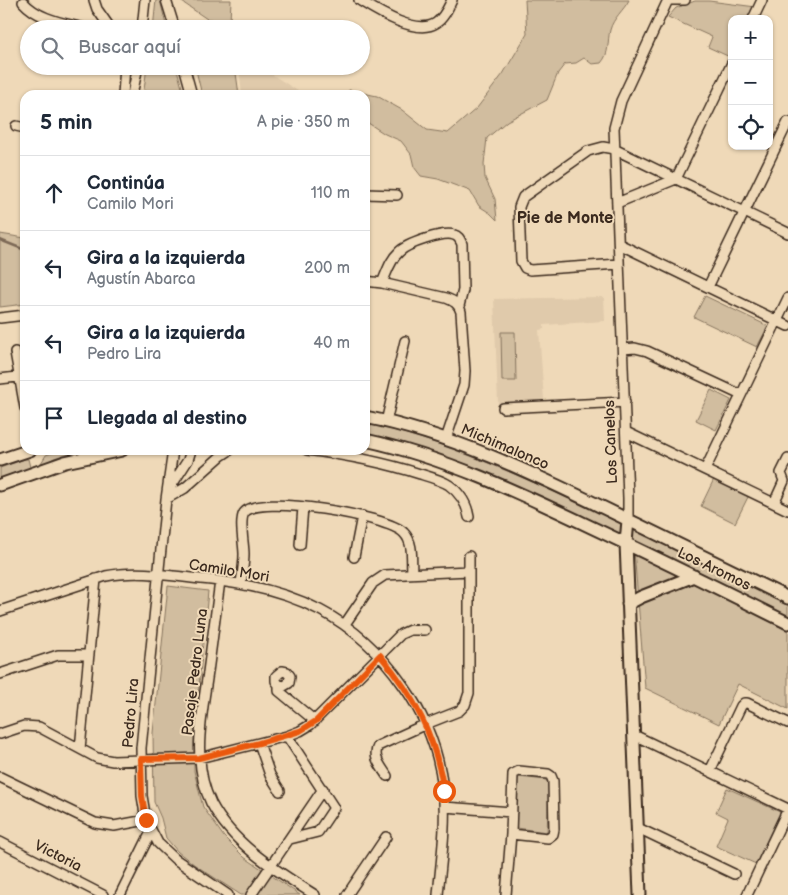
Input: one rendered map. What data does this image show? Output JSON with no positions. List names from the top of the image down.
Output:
{
  "streets": {
    "main road": ["Los Canelos", "Michimalonco", "Los Aromos"],
    "street": [
      "Camilo Mori",
      "Pasaje Pedro Luna",
      "Pedro Lira",
      "Victoria"
    ]
  },
  "crossings": [
    ["Los Canelos", "Michimalonco"],
    ["Los Canelos", "Los Aromos"],
    ["Michimalonco", "Los Aromos"],
    ["Camilo Mori", "Pasaje Pedro Luna"],
    ["Camilo Mori", "Pedro Lira"]
  ],
  "districts": ["Pie de Monte"],
  "page": {
    "map_buttons": ["+", "−"],
    "search": "Buscar aquí",
    "heading": ["5 min", "A pie · 350 m"],
    "list": [
      ["Continúa", "Camilo Mori", "110 m"],
      ["Gira a la izquierda", "Agustín Abarca", "200 m"],
      ["Gira a la izquierda", "Pedro Lira", "40 m"],
      "Llegada al destino"
    ]
  }
}
